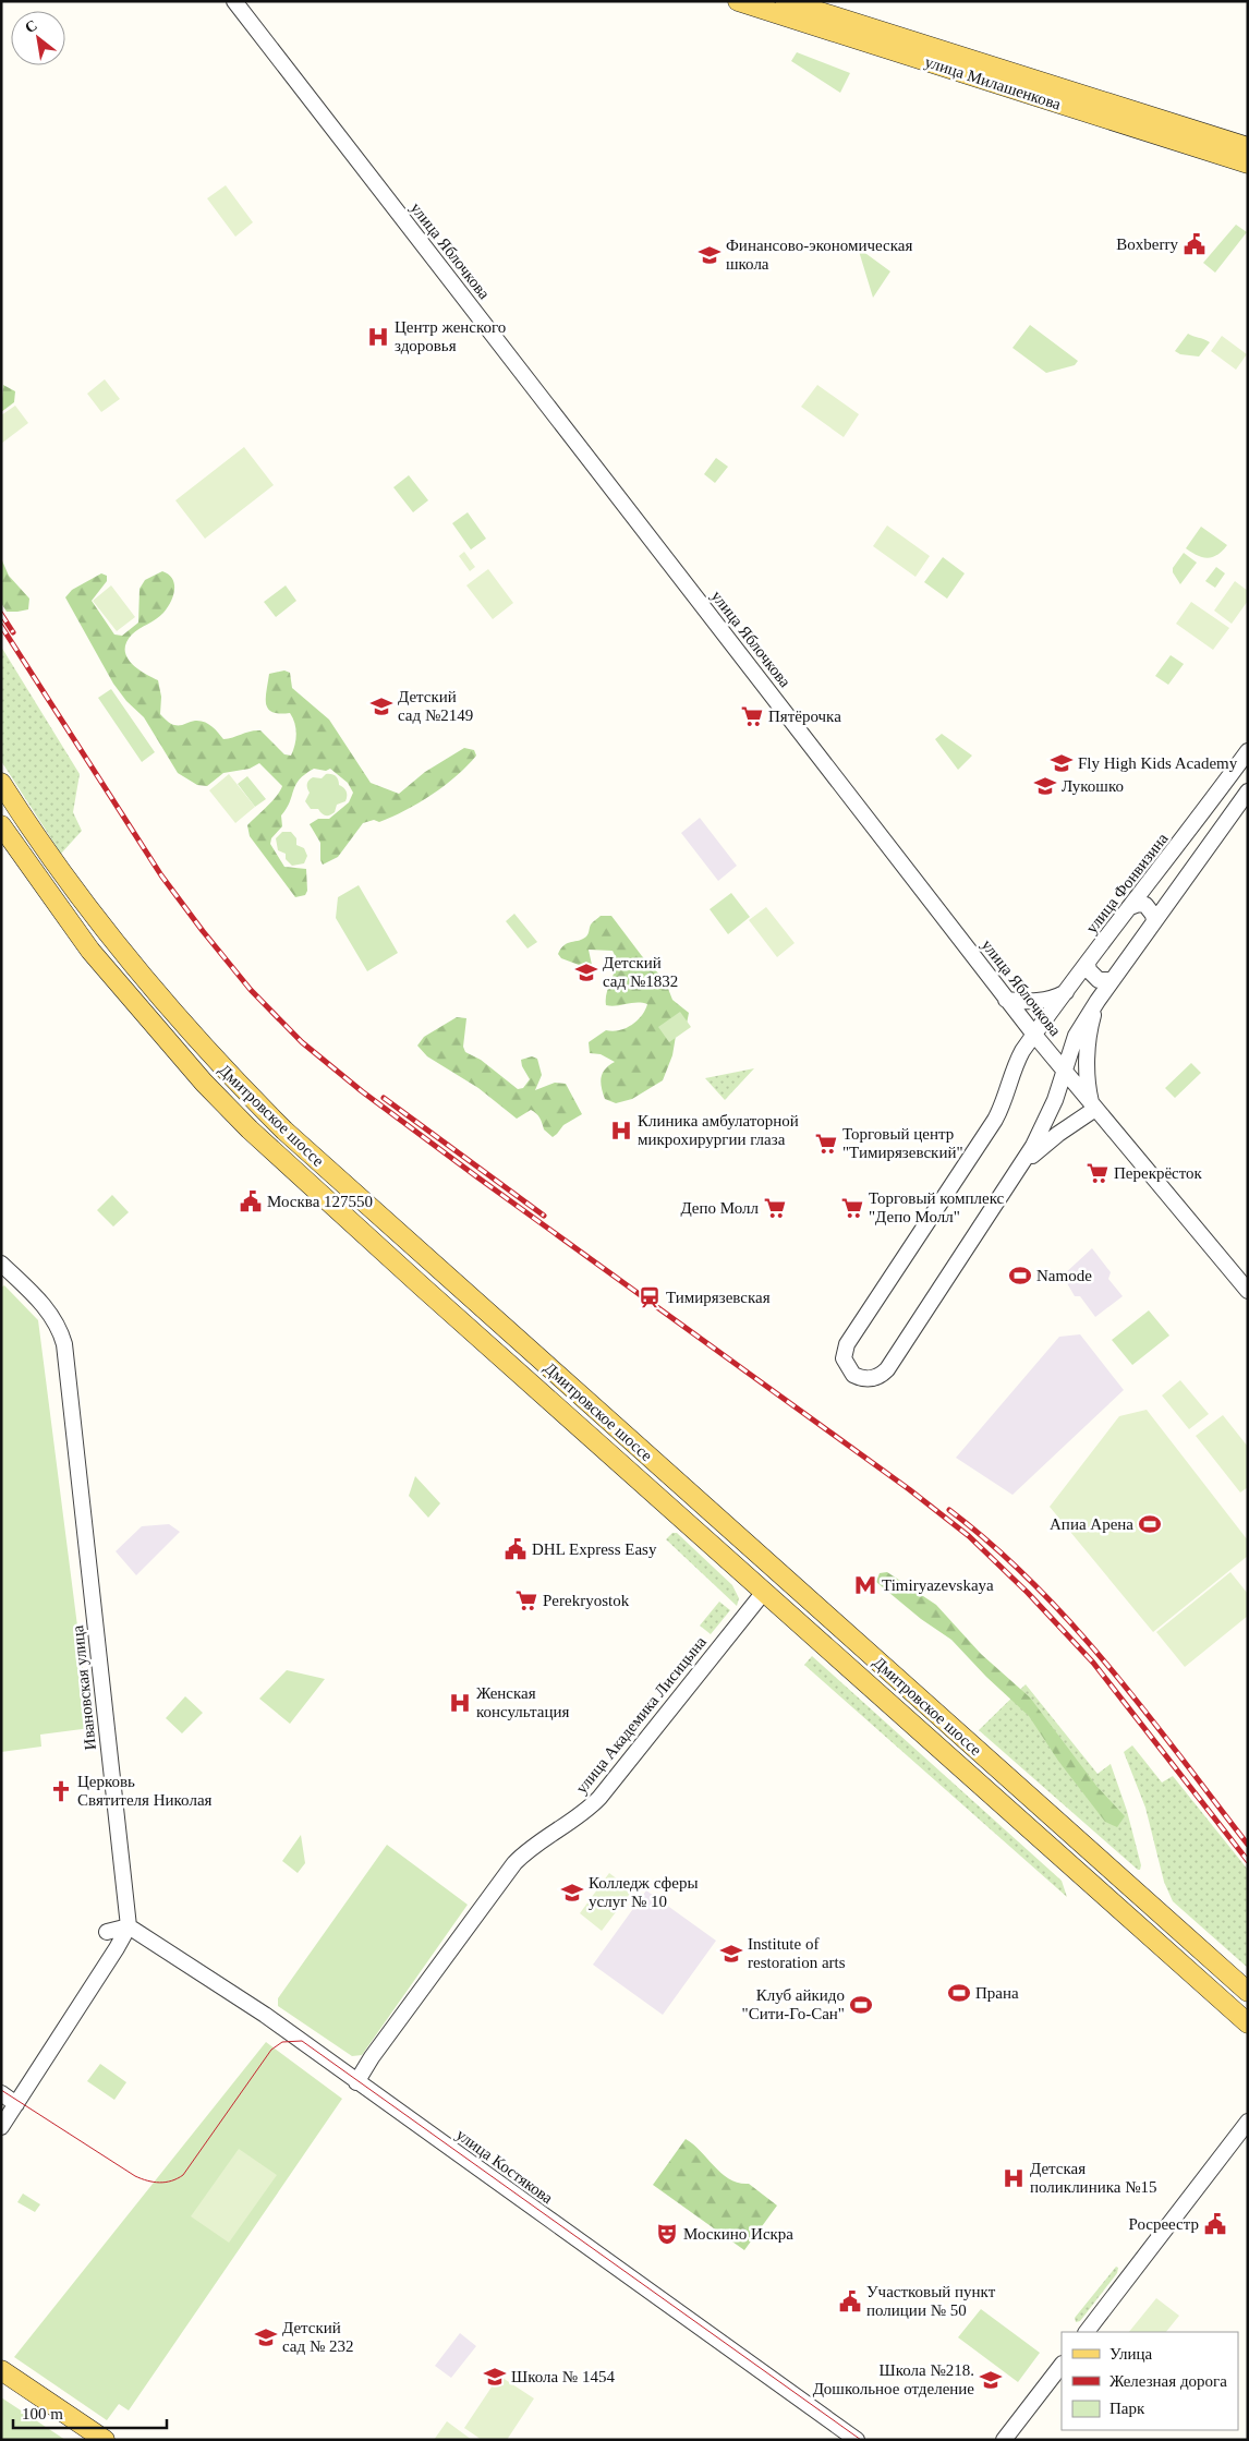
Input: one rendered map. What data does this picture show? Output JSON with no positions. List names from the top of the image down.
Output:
{
  "streets": {
    "main road": ["улица Милашенкова", "Дмитровское шоссе"],
    "street": [
      "улица Яблочкова",
      "улица Фонвизина",
      "Ивановская улица",
      "улица Академика Лисицына",
      "улица Костякова"
    ]
  },
  "crossings": [
    ["улица Яблочкова", "улица Фонвизина"],
    ["Дмитровское шоссе", "улица Академика Лисицына"],
    ["Ивановская улица", "улица Костякова"],
    ["улица Академика Лисицына", "улица Костякова"]
  ],
  "places": {
    "public building": [
      "Boxberry",
      "Москва 127550",
      "DHL Express Easy",
      "Росреестр",
      "Участковый пункт полиции № 50"
    ],
    "school or university": [
      "Финансово-экономическая школа",
      "Детский сад №2149",
      "Fly High Kids Academy",
      "Лукошко",
      "Детский сад №1832",
      "Колледж сферы услуг № 10",
      "Institute of restoration arts",
      "Детский сад № 232",
      "Школа № 1454",
      "Школа №218. Дошкольное отделение"
    ],
    "hospital": [
      "Центр женского здоровья",
      "Клиника амбулаторной микрохирургии глаза",
      "Женская консультация",
      "Детская поликлиника №15"
    ],
    "supermarket": [
      "Пятёрочка",
      "Торговый центр \"Тимирязевский\"",
      "Перекрёсток",
      "Депо Молл",
      "Торговый комплекс \"Депо Молл\"",
      "Perekryostok"
    ],
    "sports": [
      "Namode",
      "Апиа Арена",
      "Прана",
      "Клуб айкидо \"Сити-Го-Сан\""
    ],
    "station": ["Тимирязевская"],
    "metro station": ["Timiryazevskaya"],
    "church": ["Церковь Святителя Николая"],
    "theatre": ["Москино Искра"]
  },
  "legend": ["Улица", "Железная дорога", "Парк"],
  "scale_bar": "100 m",
  "north": "top left"
}
